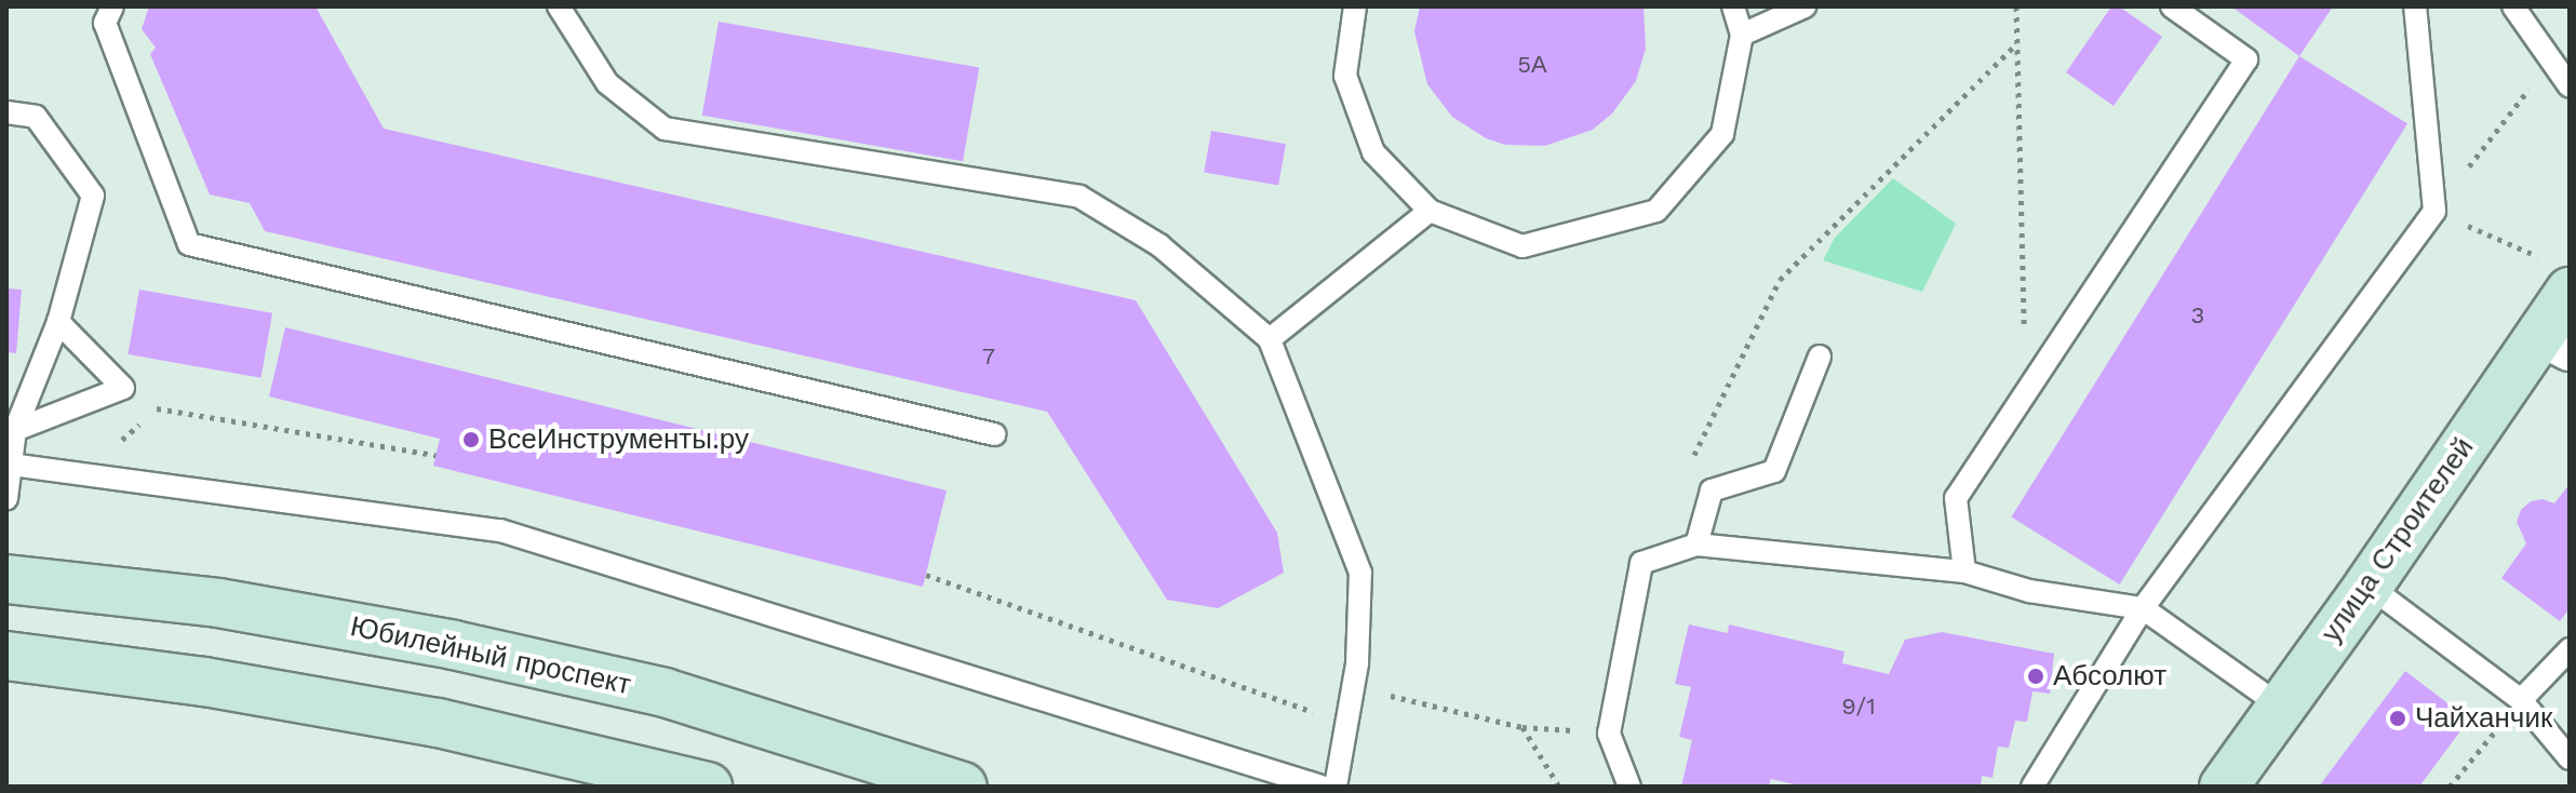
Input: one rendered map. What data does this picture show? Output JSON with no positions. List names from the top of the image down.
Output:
{
  "streets": {
    "main road": ["улица Строителей", "Юбилейный проспект"]
  },
  "places": ["ВсеИнструменты.ру", "Абсолют", "Чайханчик"],
  "house_numbers": [
    "5А",
    "3",
    "7",
    "9/1"
  ]
}
